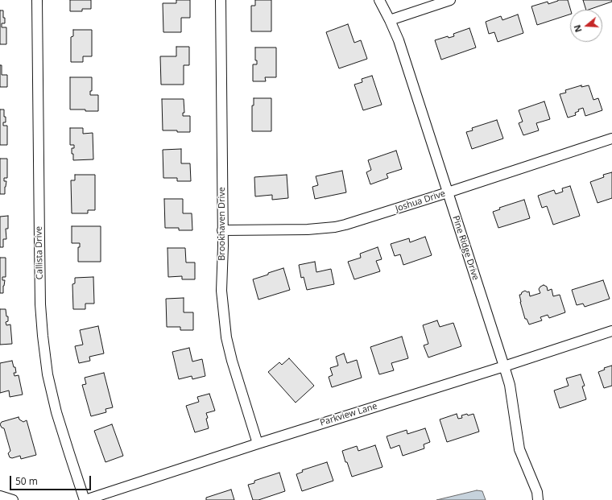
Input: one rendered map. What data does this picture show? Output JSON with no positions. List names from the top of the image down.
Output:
{
  "streets": {
    "street": [
      "Joshua Drive",
      "Brookhaven Drive",
      "Pine Ridge Drive",
      "Callista Drive",
      "Parkview Lane"
    ]
  },
  "crossings": [
    ["Joshua Drive", "Brookhaven Drive"],
    ["Joshua Drive", "Pine Ridge Drive"],
    ["Brookhaven Drive", "Parkview Lane"],
    ["Pine Ridge Drive", "Parkview Lane"],
    ["Callista Drive", "Parkview Lane"]
  ],
  "scale_bar": "50 m",
  "north": "left"
}
